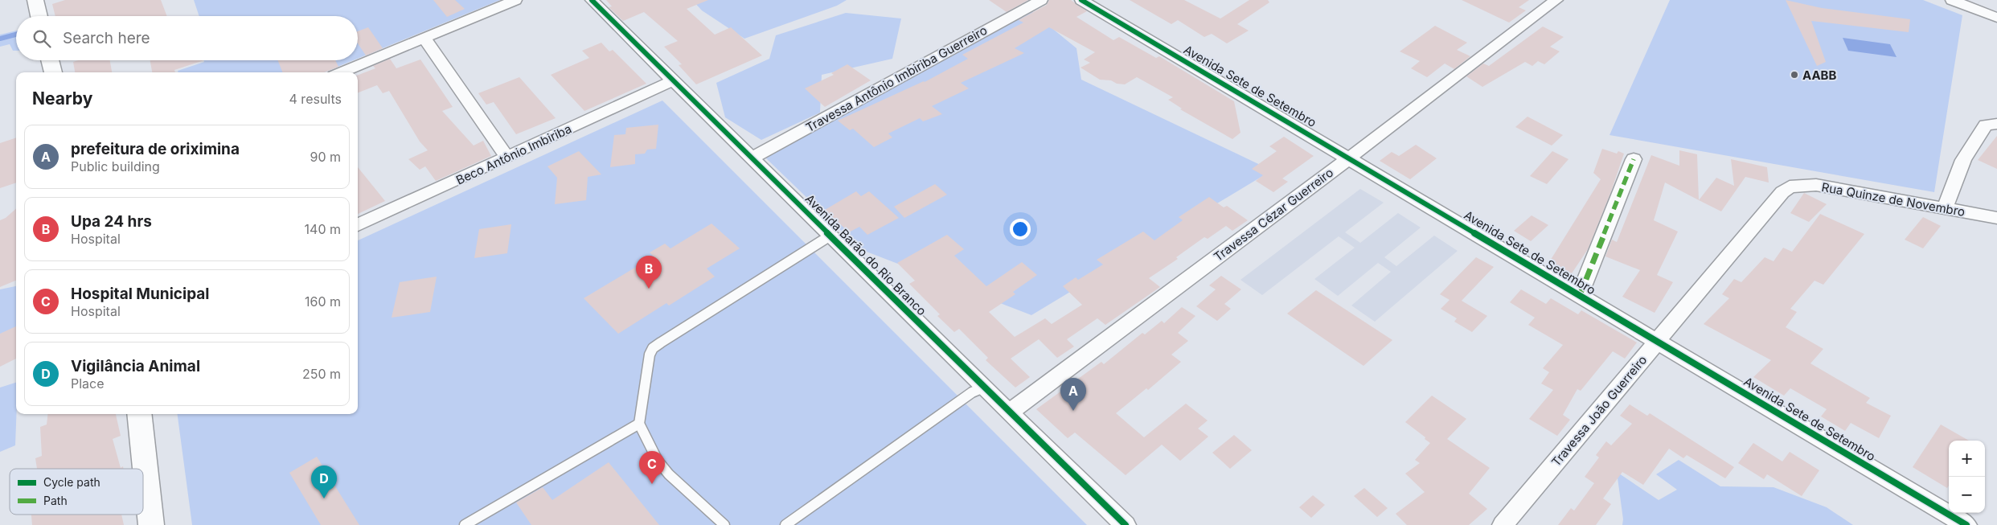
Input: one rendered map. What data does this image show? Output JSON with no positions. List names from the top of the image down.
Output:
{
  "streets": {
    "street": [
      "Travessa Antônio Imbiriba Guerreiro",
      "Avenida Sete de Setembro",
      "Beco Antônio Imbiriba",
      "Rua Quinze de Novembro",
      "Travessa Cézar Guerreiro",
      "Avenida Barão do Rio Branco",
      "Travessa João Guerreiro"
    ]
  },
  "crossings": [
    ["Travessa Antônio Imbiriba Guerreiro", "Avenida Barão do Rio Branco"],
    ["Avenida Sete de Setembro", "Travessa Cézar Guerreiro"],
    ["Avenida Sete de Setembro", "Travessa João Guerreiro"],
    ["Beco Antônio Imbiriba", "Avenida Barão do Rio Branco"],
    ["Rua Quinze de Novembro", "Travessa João Guerreiro"],
    ["Travessa Cézar Guerreiro", "Avenida Barão do Rio Branco"]
  ],
  "places": ["AABB"],
  "legend": ["Cycle path", "Path"],
  "page": {
    "search": "Search here",
    "heading": ["Nearby", "4 results"],
    "list": [
      {
        "mark": "A",
        "name": "prefeitura de oriximina",
        "note": "Public building",
        "value": "90 m"
      },
      {
        "mark": "B",
        "name": "Upa 24 hrs",
        "note": "Hospital",
        "value": "140 m"
      },
      {
        "mark": "C",
        "name": "Hospital Municipal",
        "note": "Hospital",
        "value": "160 m"
      },
      {
        "mark": "D",
        "name": "Vigilância Animal",
        "note": "Place",
        "value": "250 m"
      }
    ],
    "pins": [
      "B",
      "A",
      "C",
      "D"
    ],
    "map_buttons": ["+", "−"]
  }
}
